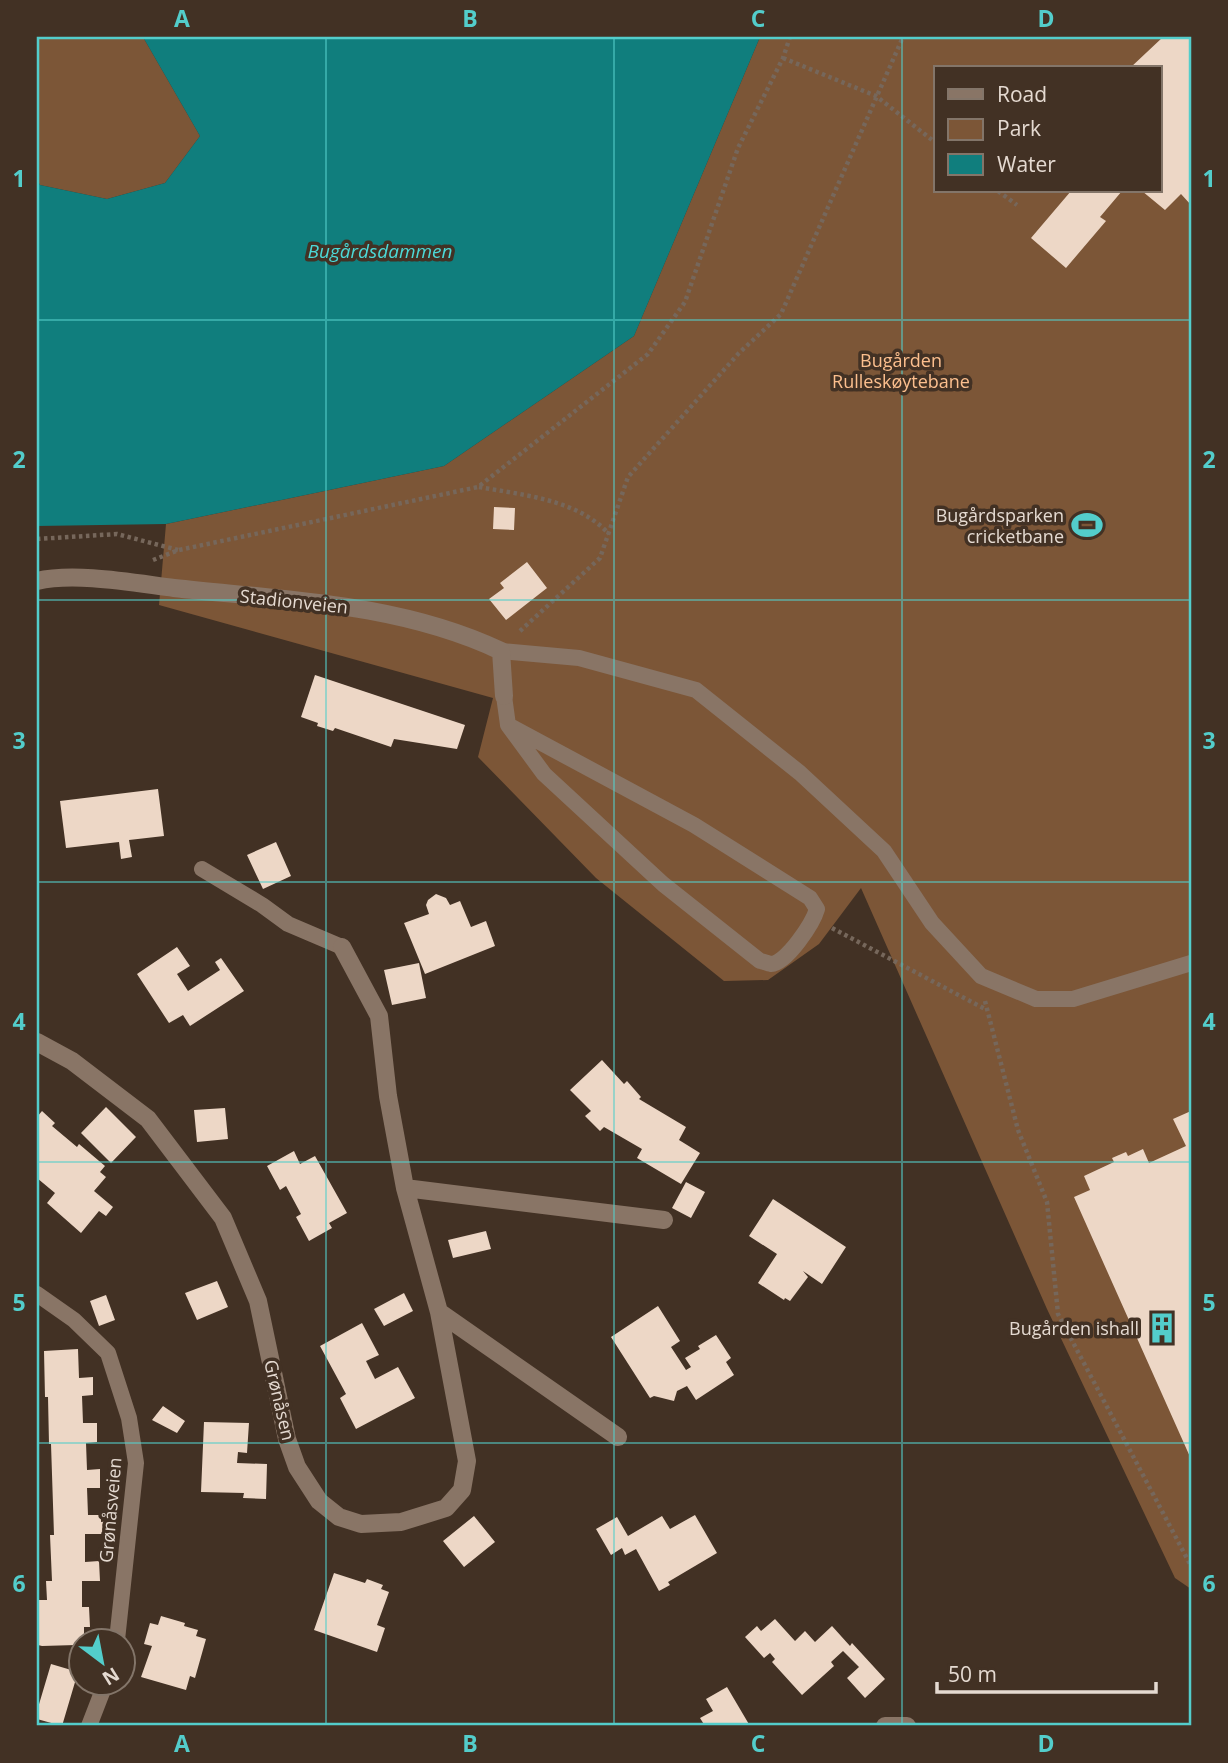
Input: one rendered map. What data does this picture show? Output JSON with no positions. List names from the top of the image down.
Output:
{
  "streets": {
    "street": ["Stadionveien", "Grønåsen"],
    "lane": ["Grønåsveien"]
  },
  "water": ["Bugårdsdammen"],
  "parks": ["Bugården Rulleskøytebane"],
  "places": {
    "sports": ["Bugårdsparken cricketbane"],
    "building": ["Bugården ishall"]
  },
  "legend": ["Road", "Park", "Water"],
  "scale_bar": "50 m",
  "north": "bottom right",
  "grid": {
    "columns": [
      "A",
      "B",
      "C",
      "D"
    ],
    "rows": [
      "1",
      "2",
      "3",
      "4",
      "5",
      "6"
    ]
  }
}
